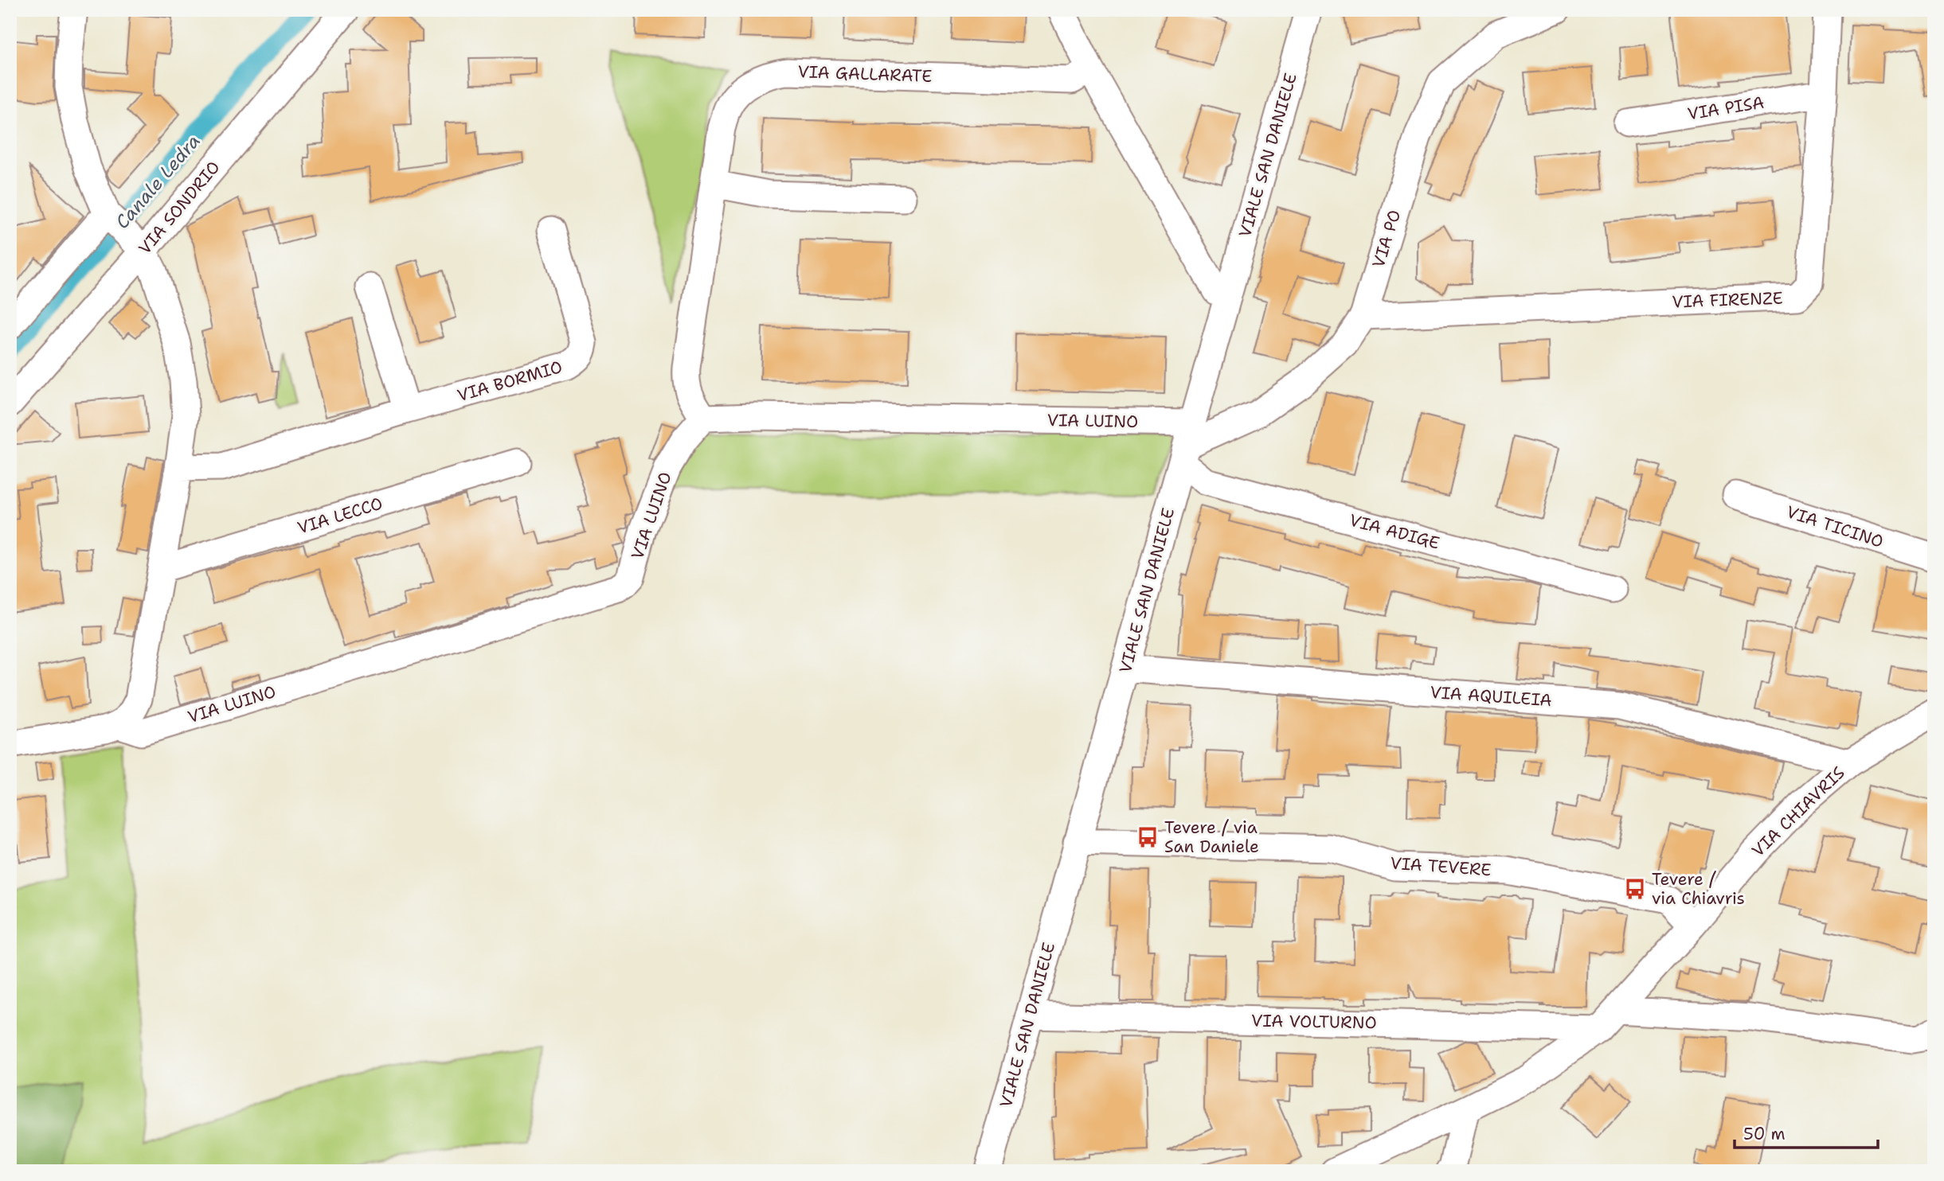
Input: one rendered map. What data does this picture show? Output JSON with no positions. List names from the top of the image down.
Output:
{
  "streets": {
    "street": [
      "VIA GALLARATE",
      "VIA PISA",
      "VIALE SAN DANIELE",
      "VIA SONDRIO",
      "VIA PO",
      "VIA FIRENZE",
      "VIA BORMIO",
      "VIA LUINO",
      "VIA LECCO",
      "VIA TICINO",
      "VIA ADIGE",
      "VIA AQUILEIA",
      "VIA CHIAVRIS",
      "VIA TEVERE",
      "VIA VOLTURNO"
    ]
  },
  "crossings": [
    ["VIA GALLARATE", "VIA LUINO"],
    ["VIA PISA", "VIA FIRENZE"],
    ["VIALE SAN DANIELE", "VIA PO"],
    ["VIALE SAN DANIELE", "VIA LUINO"],
    ["VIALE SAN DANIELE", "VIA ADIGE"],
    ["VIALE SAN DANIELE", "VIA AQUILEIA"],
    ["VIALE SAN DANIELE", "VIA TEVERE"],
    ["VIALE SAN DANIELE", "VIA VOLTURNO"],
    ["VIA PO", "VIA FIRENZE"],
    ["VIA PO", "VIA LUINO"],
    ["VIA PO", "VIA ADIGE"],
    ["VIA LUINO", "VIA ADIGE"],
    ["VIA AQUILEIA", "VIA CHIAVRIS"],
    ["VIA CHIAVRIS", "VIA TEVERE"],
    ["VIA CHIAVRIS", "VIA VOLTURNO"]
  ],
  "water": ["Canale Ledra"],
  "places": {
    "bus stop": ["Tevere / via San Daniele", "Tevere / via Chiavris"]
  },
  "scale_bar": "50 m"
}
